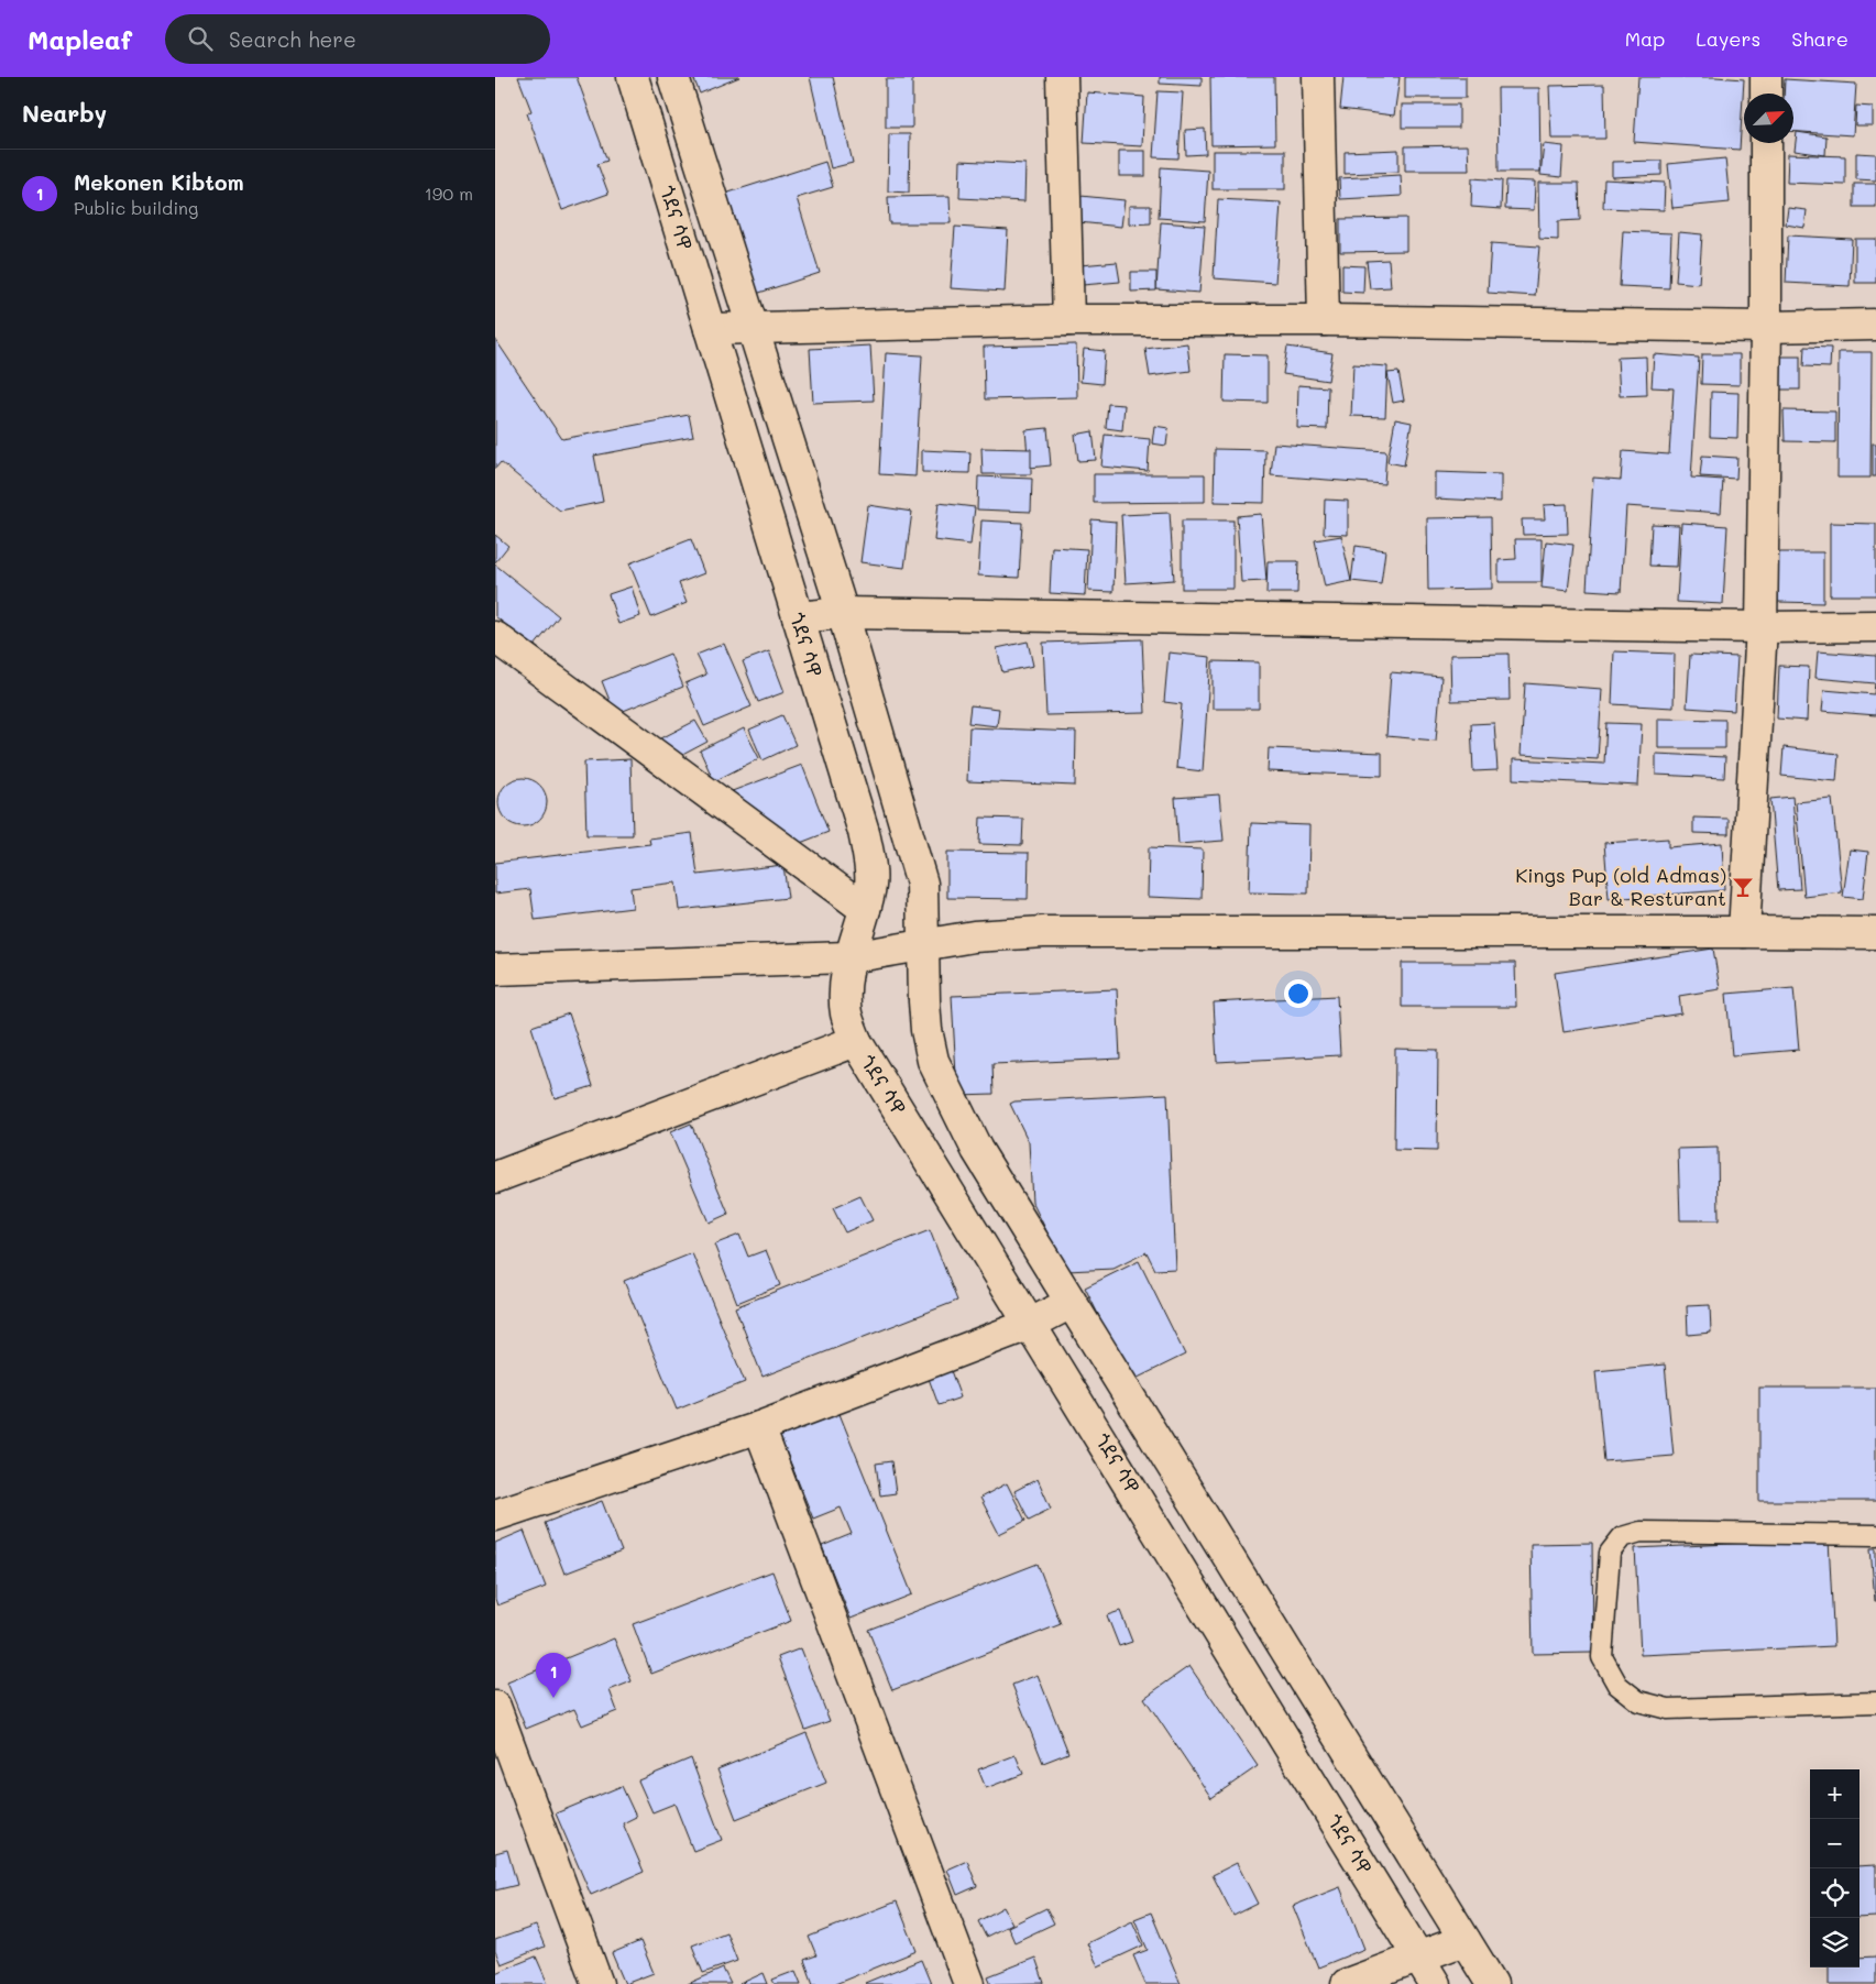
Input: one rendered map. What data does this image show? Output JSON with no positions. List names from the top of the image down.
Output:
{
  "streets": {
    "street": ["ጎደና ሳዋ"]
  },
  "places": {
    "bar": ["Kings Pup (old Admas) Bar & Resturant"]
  },
  "north": "top right",
  "page": {
    "header": "Mapleaf",
    "search": "Search here",
    "nav": ["Map", "Layers", "Share"],
    "heading": "Nearby",
    "list": [
      {
        "mark": "1",
        "name": "Mekonen Kibtom",
        "note": "Public building",
        "value": "190 m"
      }
    ],
    "pins": "1",
    "map_buttons": ["+", "−"]
  }
}
